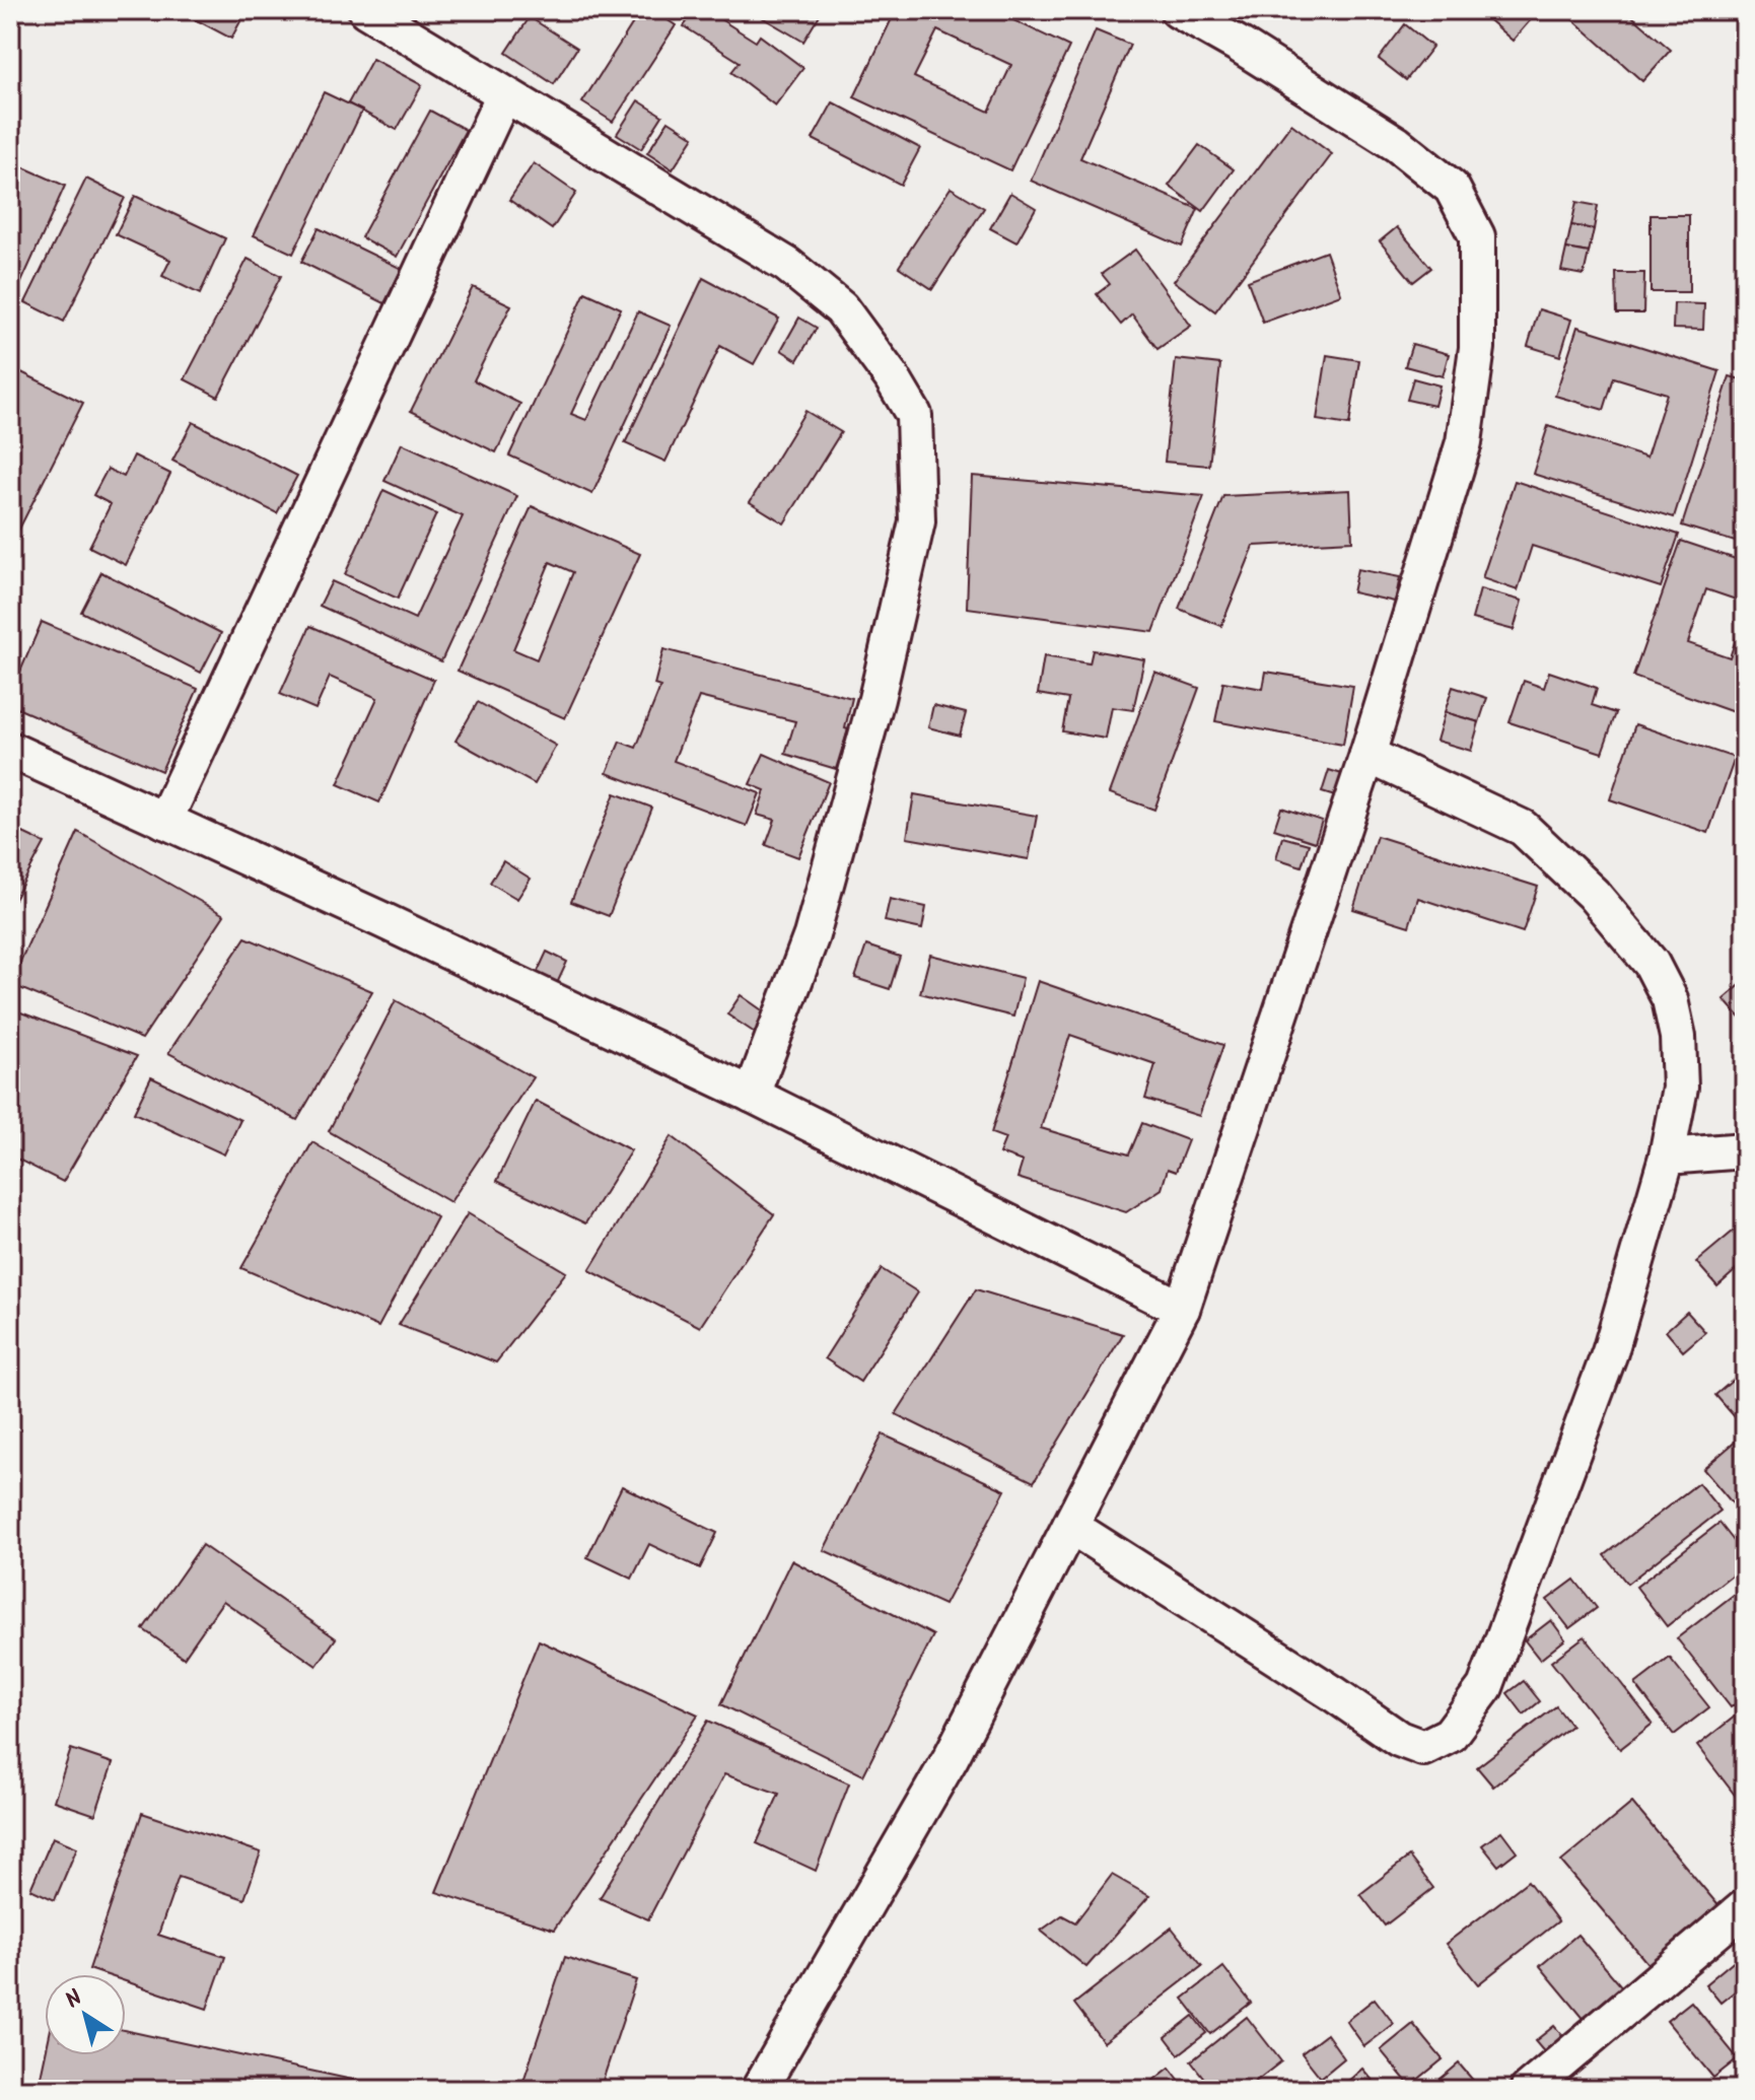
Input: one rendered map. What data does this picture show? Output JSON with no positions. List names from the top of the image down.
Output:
{
  "north": "top left"
}
